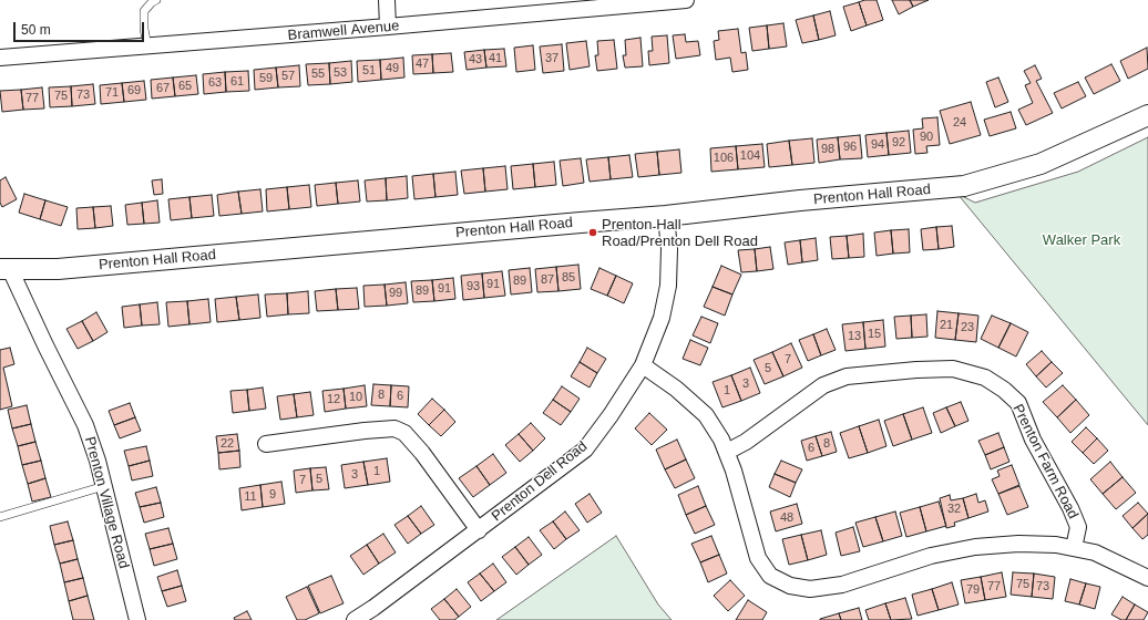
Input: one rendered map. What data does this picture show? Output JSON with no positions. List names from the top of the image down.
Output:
{
  "streets": {
    "street": [
      "Bramwell Avenue",
      "Prenton Hall Road",
      "Prenton Farm Road",
      "Prenton Dell Road",
      "Prenton Village Road"
    ]
  },
  "crossings": [
    ["Prenton Hall Road", "Prenton Dell Road"],
    ["Prenton Hall Road", "Prenton Village Road"]
  ],
  "parks": ["Walker Park"],
  "places": ["Prenton Hall Road/Prenton Dell Road"],
  "house_numbers": [
    "41",
    "37",
    "43",
    "47",
    "49",
    "51",
    "53",
    "55",
    "57",
    "59",
    "61",
    "63",
    "65",
    "67",
    "69",
    "71",
    "73",
    "75",
    "77",
    "24",
    "90",
    "92",
    "94",
    "96",
    "98",
    "104",
    "106",
    "85",
    "87",
    "89",
    "91",
    "93",
    "91",
    "89",
    "99",
    "21",
    "23",
    "15",
    "13",
    "7",
    "5",
    "3",
    "1",
    "8",
    "6",
    "10",
    "12",
    "22",
    "8",
    "6",
    "1",
    "3",
    "5",
    "7",
    "9",
    "11",
    "32",
    "48",
    "75",
    "77",
    "73",
    "79"
  ],
  "scale_bar": "50 m"
}
